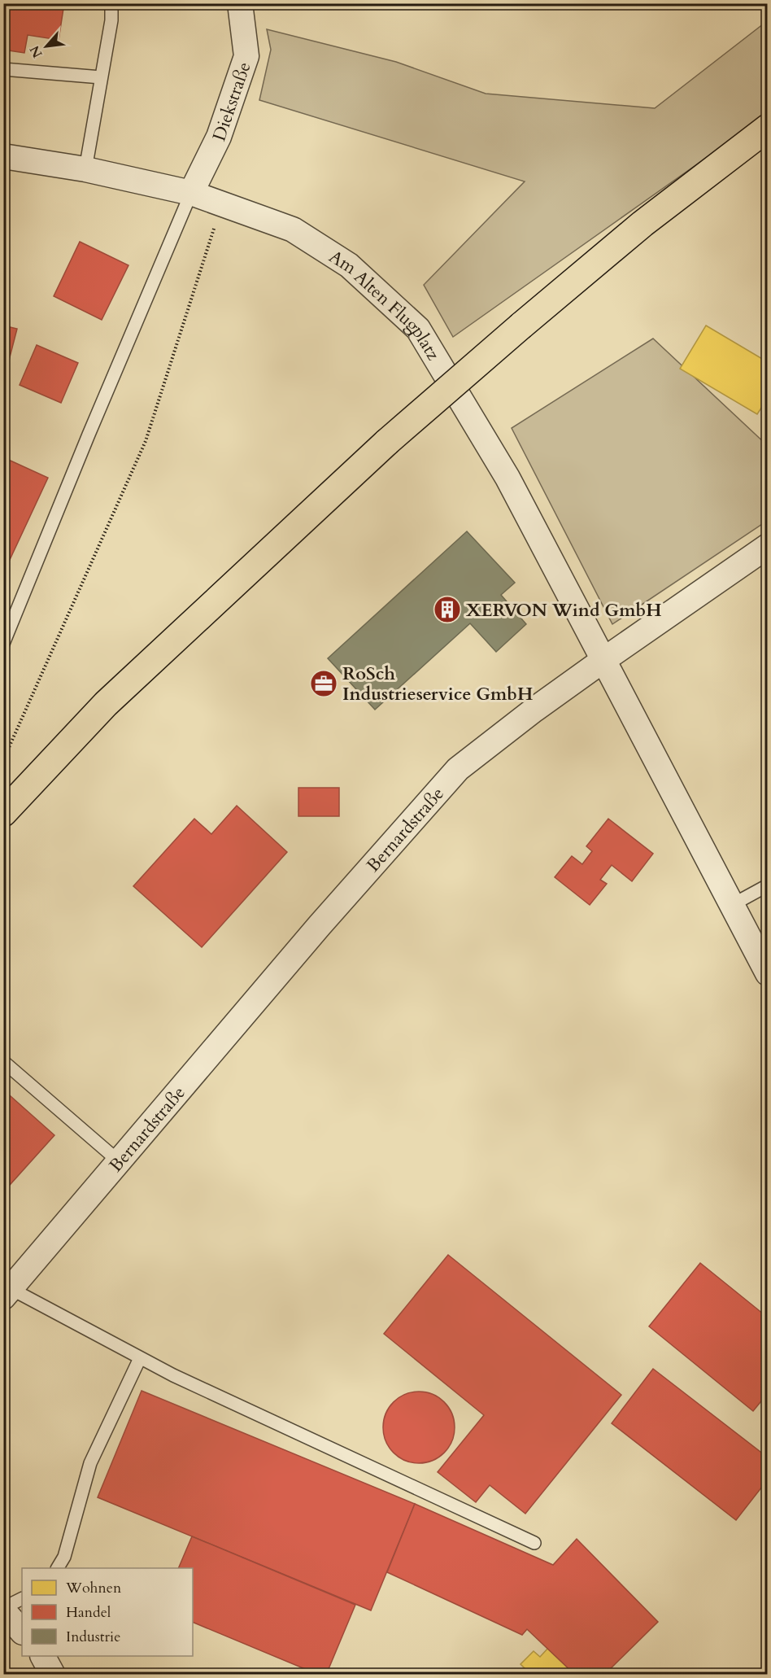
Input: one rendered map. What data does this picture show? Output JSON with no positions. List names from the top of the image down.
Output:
{
  "streets": {
    "street": ["Diekstraße", "Am Alten Flugplatz", "Bernardstraße"]
  },
  "crossings": [
    ["Diekstraße", "Am Alten Flugplatz"],
    ["Am Alten Flugplatz", "Bernardstraße"]
  ],
  "places": {
    "building": ["XERVON Wind GmbH"],
    "office": ["RoSch Industrieservice GmbH"]
  },
  "legend": ["Wohnen", "Handel", "Industrie"],
  "north": "bottom left"
}
